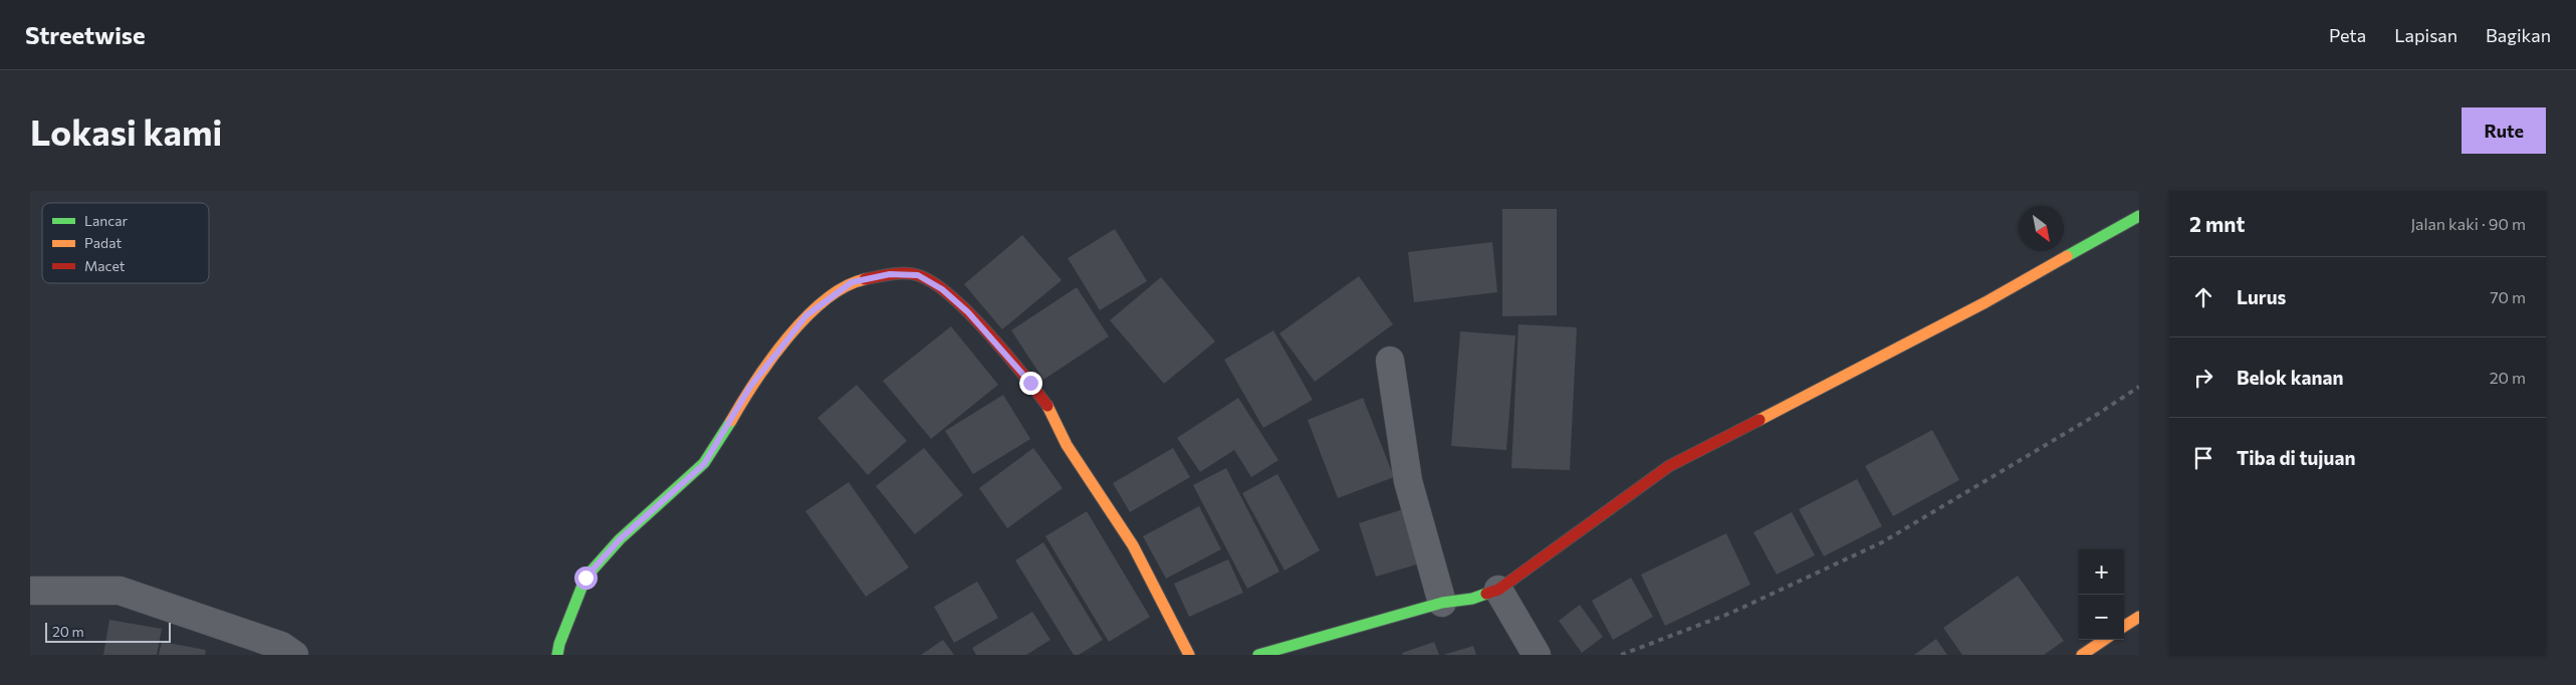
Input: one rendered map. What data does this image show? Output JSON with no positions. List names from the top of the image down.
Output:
{
  "legend": ["Lancar", "Padat", "Macet"],
  "scale_bar": "20 m",
  "north": "bottom right",
  "page": {
    "header": "Streetwise",
    "nav": ["Peta", "Lapisan", "Bagikan"],
    "buttons": "Rute",
    "title": "Lokasi kami",
    "heading": ["2 mnt", "Jalan kaki · 90 m"],
    "list": [
      ["Lurus", "70 m"],
      ["Belok kanan", "20 m"],
      "Tiba di tujuan"
    ],
    "map_buttons": ["+", "−"],
    "scale": "20 m"
  }
}
